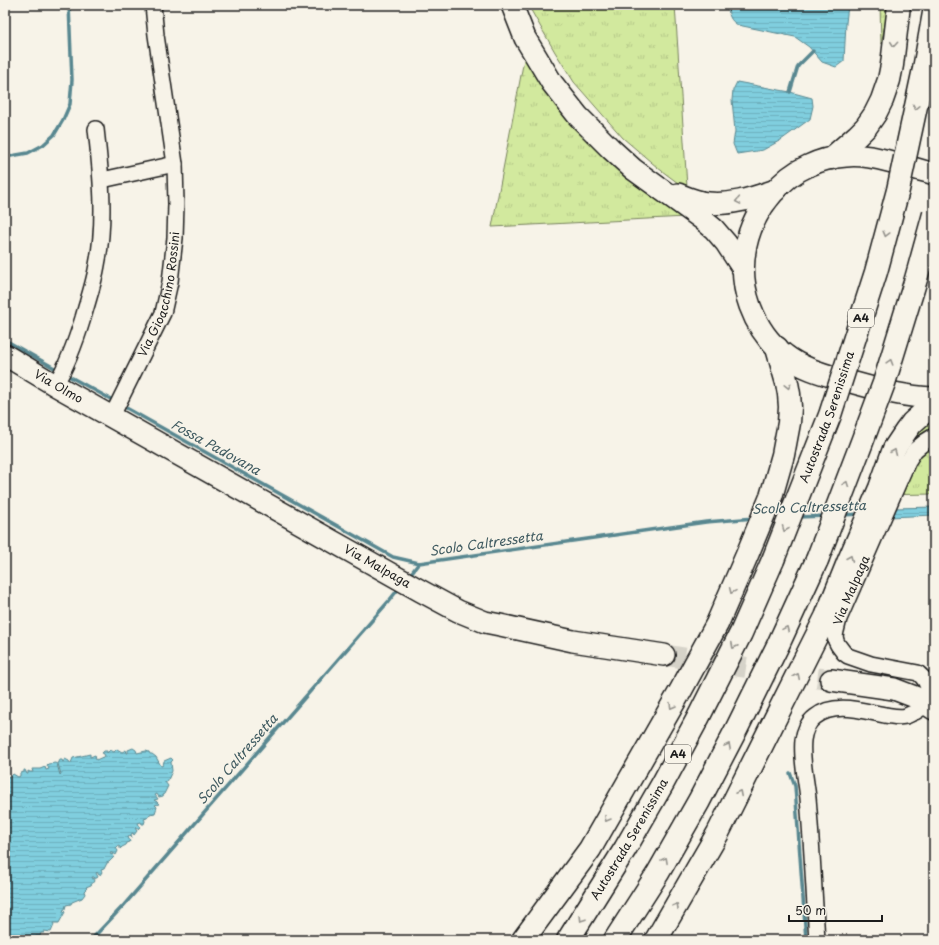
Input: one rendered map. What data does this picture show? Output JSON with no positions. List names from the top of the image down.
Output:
{
  "streets": {
    "highway": ["A4", "Autostrada Serenissima"],
    "main road": ["Via Olmo", "Via Malpaga"],
    "street": ["Via Gioacchino Rossini"]
  },
  "crossings": [
    ["Via Gioacchino Rossini", "Via Olmo"],
    ["Via Gioacchino Rossini", "Via Malpaga"],
    ["Via Olmo", "Via Malpaga"]
  ],
  "water": ["Fossa Padovana", "Scolo Caltressetta"],
  "scale_bar": "50 m"
}
